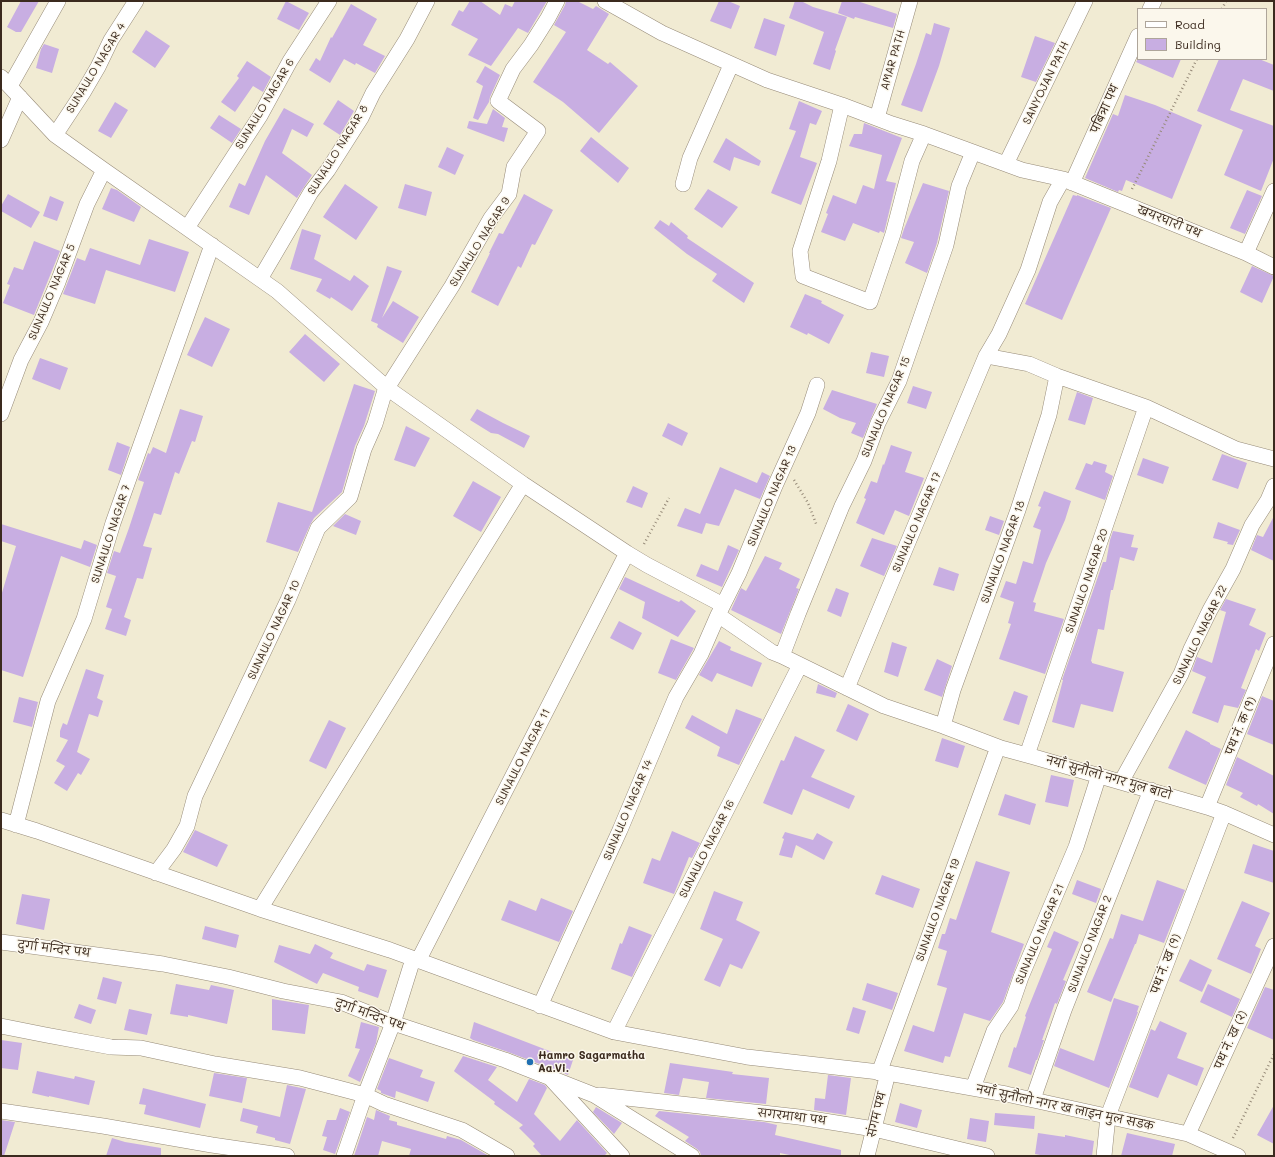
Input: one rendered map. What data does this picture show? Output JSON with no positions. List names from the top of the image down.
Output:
{
  "streets": {
    "street": [
      "AMAR PATH",
      "SUNAULO NAGAR 4",
      "SANYOJAN PATH",
      "SUNAULO NAGAR 6",
      "पबित्रा पथ",
      "SUNAULO NAGAR 8",
      "खयरघारी पथ",
      "SUNAULO NAGAR 9",
      "SUNAULO NAGAR 5",
      "SUNAULO NAGAR 15",
      "SUNAULO NAGAR 13",
      "SUNAULO NAGAR 17",
      "SUNAULO NAGAR 7",
      "SUNAULO NAGAR 18",
      "SUNAULO NAGAR 20",
      "SUNAULO NAGAR 10",
      "SUNAULO NAGAR 22",
      "पथ नं. क (१)",
      "SUNAULO NAGAR 11",
      "नयाँ सुनौलो नगर मुल बाटो",
      "SUNAULO NAGAR 14",
      "SUNAULO NAGAR 16",
      "SUNAULO NAGAR 19",
      "SUNAULO NAGAR 21",
      "SUNAULO NAGAR 2",
      "दुर्गा मन्दिर पथ",
      "पथ नं. ख (१)",
      "पथ नं. ख (२)",
      "नयाँ सुनौलो नगर ख लाइन मुल सडक",
      "संगम पथ",
      "सगरमाथा पथ"
    ]
  },
  "crossings": [
    ["AMAR PATH", "खयरघारी पथ"],
    ["SUNAULO NAGAR 4", "नयाँ सुनौलो नगर मुल बाटो"],
    ["SANYOJAN PATH", "खयरघारी पथ"],
    ["SUNAULO NAGAR 6", "नयाँ सुनौलो नगर मुल बाटो"],
    ["पबित्रा पथ", "खयरघारी पथ"],
    ["पबित्रा पथ", "SUNAULO NAGAR 17"],
    ["SUNAULO NAGAR 8", "नयाँ सुनौलो नगर मुल बाटो"],
    ["खयरघारी पथ", "SUNAULO NAGAR 15"],
    ["SUNAULO NAGAR 9", "SUNAULO NAGAR 10"],
    ["SUNAULO NAGAR 9", "नयाँ सुनौलो नगर मुल बाटो"],
    ["SUNAULO NAGAR 5", "नयाँ सुनौलो नगर मुल बाटो"],
    ["SUNAULO NAGAR 15", "नयाँ सुनौलो नगर मुल बाटो"],
    ["SUNAULO NAGAR 13", "नयाँ सुनौलो नगर मुल बाटो"],
    ["SUNAULO NAGAR 13", "SUNAULO NAGAR 14"],
    ["SUNAULO NAGAR 17", "नयाँ सुनौलो नगर मुल बाटो"],
    ["SUNAULO NAGAR 7", "नयाँ सुनौलो नगर मुल बाटो"],
    ["SUNAULO NAGAR 7", "नयाँ सुनौलो नगर ख लाइन मुल सडक"],
    ["SUNAULO NAGAR 18", "नयाँ सुनौलो नगर मुल बाटो"],
    ["SUNAULO NAGAR 20", "नयाँ सुनौलो नगर मुल बाटो"],
    ["SUNAULO NAGAR 10", "नयाँ सुनौलो नगर मुल बाटो"],
    ["SUNAULO NAGAR 10", "नयाँ सुनौलो नगर ख लाइन मुल सडक"],
    ["SUNAULO NAGAR 22", "नयाँ सुनौलो नगर मुल बाटो"],
    ["पथ नं. क (१)", "नयाँ सुनौलो नगर मुल बाटो"],
    ["SUNAULO NAGAR 11", "नयाँ सुनौलो नगर मुल बाटो"],
    ["SUNAULO NAGAR 11", "दुर्गा मन्दिर पथ"],
    ["SUNAULO NAGAR 11", "नयाँ सुनौलो नगर ख लाइन मुल सडक"],
    ["नयाँ सुनौलो नगर मुल बाटो", "SUNAULO NAGAR 14"],
    ["नयाँ सुनौलो नगर मुल बाटो", "SUNAULO NAGAR 16"],
    ["नयाँ सुनौलो नगर मुल बाटो", "SUNAULO NAGAR 19"],
    ["नयाँ सुनौलो नगर मुल बाटो", "SUNAULO NAGAR 21"],
    ["नयाँ सुनौलो नगर मुल बाटो", "SUNAULO NAGAR 2"],
    ["नयाँ सुनौलो नगर मुल बाटो", "पथ नं. ख (१)"],
    ["SUNAULO NAGAR 14", "नयाँ सुनौलो नगर ख लाइन मुल सडक"],
    ["SUNAULO NAGAR 16", "नयाँ सुनौलो नगर ख लाइन मुल सडक"],
    ["SUNAULO NAGAR 19", "नयाँ सुनौलो नगर ख लाइन मुल सडक"],
    ["SUNAULO NAGAR 19", "संगम पथ"],
    ["SUNAULO NAGAR 21", "नयाँ सुनौलो नगर ख लाइन मुल सडक"],
    ["SUNAULO NAGAR 2", "नयाँ सुनौलो नगर ख लाइन मुल सडक"],
    ["दुर्गा मन्दिर पथ", "सगरमाथा पथ"],
    ["पथ नं. ख (१)", "नयाँ सुनौलो नगर ख लाइन मुल सडक"],
    ["पथ नं. ख (२)", "नयाँ सुनौलो नगर ख लाइन मुल सडक"],
    ["नयाँ सुनौलो नगर ख लाइन मुल सडक", "संगम पथ"],
    ["संगम पथ", "सगरमाथा पथ"]
  ],
  "places": ["Hamro Sagarmatha Aa.Vi."],
  "legend": ["Road", "Building"]
}
